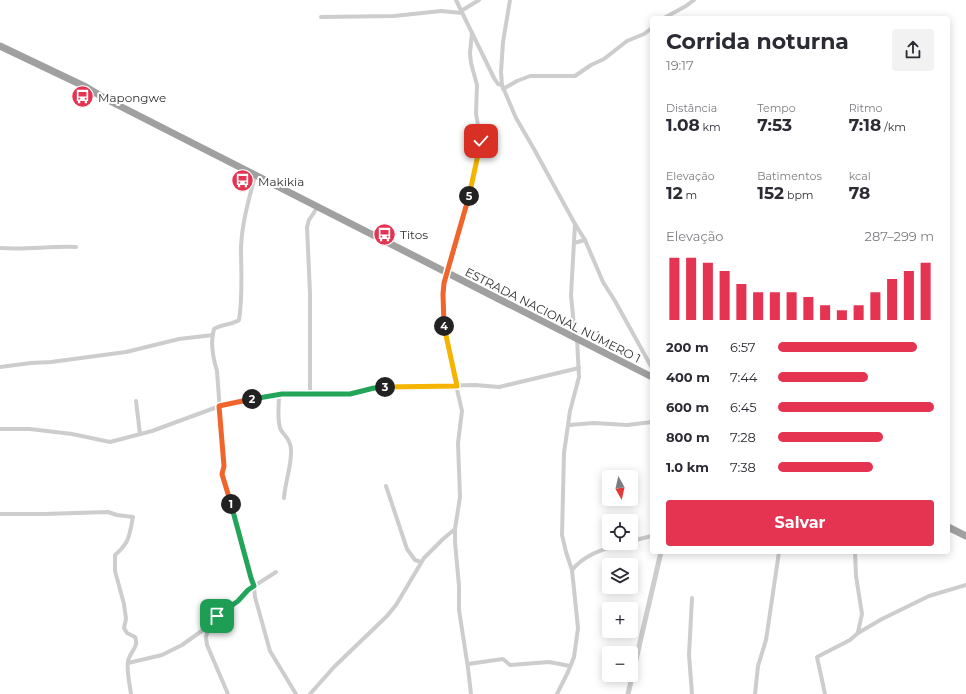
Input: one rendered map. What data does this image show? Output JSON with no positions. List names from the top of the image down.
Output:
{
  "streets": {
    "highway": ["ESTRADA NACIONAL NÚMERO 1"]
  },
  "places": {
    "bus stop": ["Mapongwe", "Makikia", "Titos"]
  },
  "north": "bottom",
  "page": {
    "heading": ["Corrida noturna", "19:17"],
    "stats": [
      ["Distância", "1.08 km"],
      ["Tempo", "7:53"],
      ["Ritmo", "7:18 /km"],
      ["Elevação", "12 m"],
      ["Batimentos", "152 bpm"],
      ["kcal", "78"]
    ],
    "pins": [
      "5",
      "4",
      "3",
      "2",
      "1"
    ],
    "chart": ["Elevação", "287–299 m"],
    "list": [
      {
        "name": "200 m",
        "note": "6:57"
      },
      {
        "name": "400 m",
        "note": "7:44"
      },
      {
        "name": "600 m",
        "note": "6:45"
      },
      {
        "name": "800 m",
        "note": "7:28"
      },
      {
        "name": "1.0 km",
        "note": "7:38"
      }
    ],
    "map_buttons": ["+", "−"],
    "buttons": "Salvar"
  }
}
